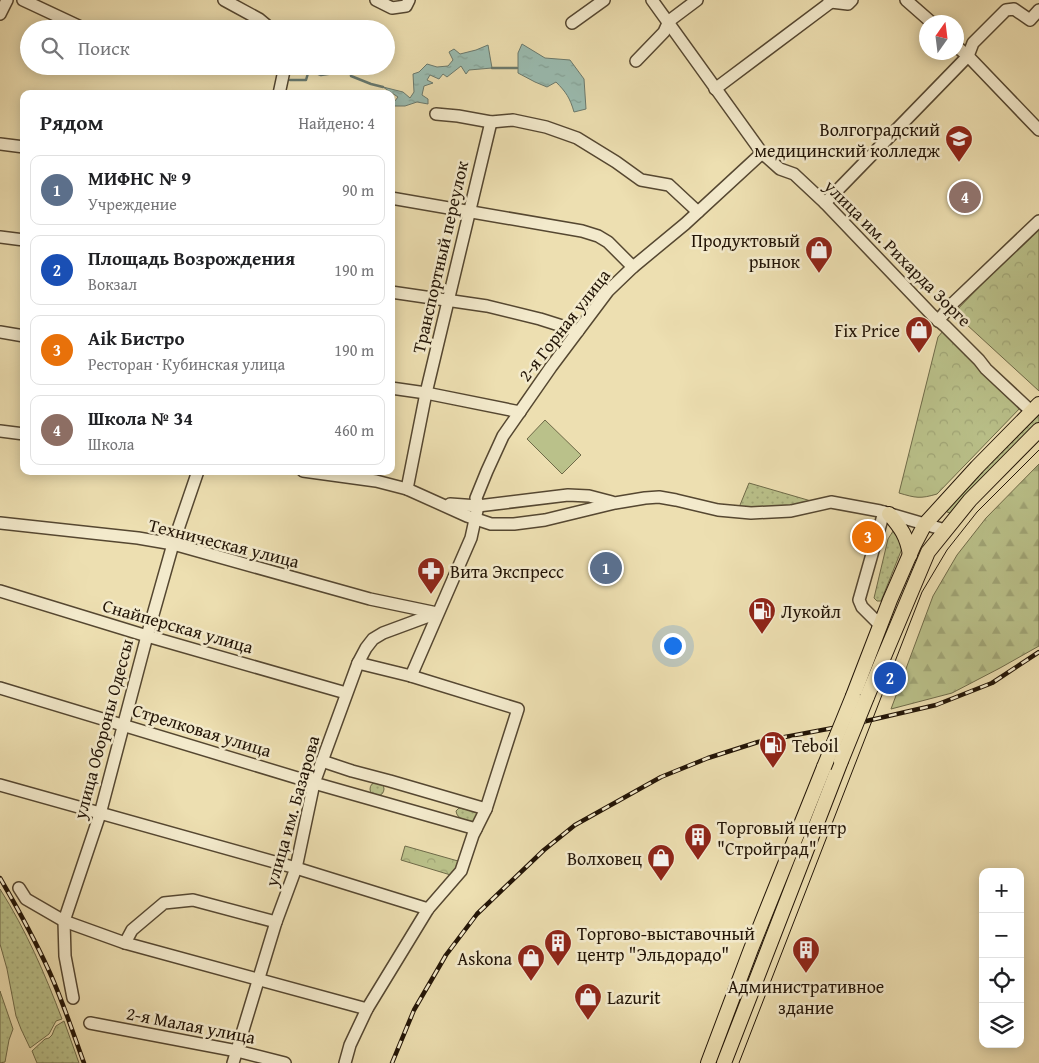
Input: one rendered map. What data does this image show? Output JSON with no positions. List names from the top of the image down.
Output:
{
  "streets": {
    "street": [
      "улица им. Рихарда Зорге",
      "Транспортный переулок",
      "2-я Горная улица",
      "Техническая улица",
      "Снайперская улица",
      "улица Обороны Одессы",
      "Стрелковая улица",
      "улица им. Базарова",
      "2-я Малая улица"
    ]
  },
  "crossings": [
    ["улица им. Рихарда Зорге", "2-я Горная улица"],
    ["Техническая улица", "улица Обороны Одессы"],
    ["Техническая улица", "улица им. Базарова"],
    ["Снайперская улица", "улица Обороны Одессы"],
    ["Снайперская улица", "улица им. Базарова"],
    ["улица Обороны Одессы", "Стрелковая улица"],
    ["Стрелковая улица", "улица им. Базарова"],
    ["улица им. Базарова", "2-я Малая улица"]
  ],
  "places": {
    "school or university": ["Волгоградский медицинский колледж"],
    "shop": [
      "Продуктовый рынок",
      "Fix Price",
      "Волховец",
      "Askona",
      "Lazurit"
    ],
    "pharmacy": ["Вита Экспресс"],
    "fuel station": ["Лукойл", "Teboil"],
    "building": ["Торговый центр \"Стройград\"", "Торгово-выставочный центр \"Эльдорадо\"", "Административное здание"]
  },
  "north": "top",
  "page": {
    "search": "Поиск",
    "heading": ["Рядом", "Найдено: 4"],
    "list": [
      {
        "mark": "1",
        "name": "МИФНС № 9",
        "note": "Учреждение",
        "value": "90 m"
      },
      {
        "mark": "2",
        "name": "Площадь Возрождения",
        "note": "Вокзал",
        "value": "190 m"
      },
      {
        "mark": "3",
        "name": "Aik Бистро",
        "note": "Ресторан · Кубинская улица",
        "value": "190 m"
      },
      {
        "mark": "4",
        "name": "Школа № 34",
        "note": "Школа",
        "value": "460 m"
      }
    ],
    "pins": [
      "4",
      "3",
      "1",
      "2"
    ],
    "map_buttons": ["+", "−"]
  }
}
